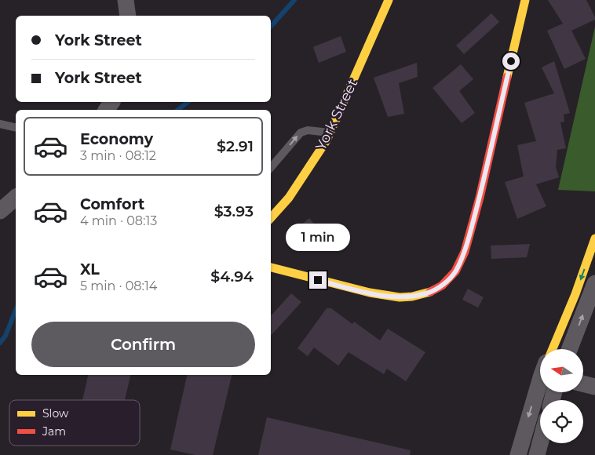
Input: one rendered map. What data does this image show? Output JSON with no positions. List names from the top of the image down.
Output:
{
  "streets": {
    "street": ["York Street"]
  },
  "legend": ["Slow", "Jam"],
  "north": "left",
  "page": {
    "banner": ["York Street", "York Street"],
    "list": [
      {
        "name": "Economy",
        "note": "3 min · 08:12",
        "value": "$2.91"
      },
      {
        "name": "Comfort",
        "note": "4 min · 08:13",
        "value": "$3.93"
      },
      {
        "name": "XL",
        "note": "5 min · 08:14",
        "value": "$4.94"
      }
    ],
    "bubble": "1 min",
    "buttons": "Confirm"
  }
}
